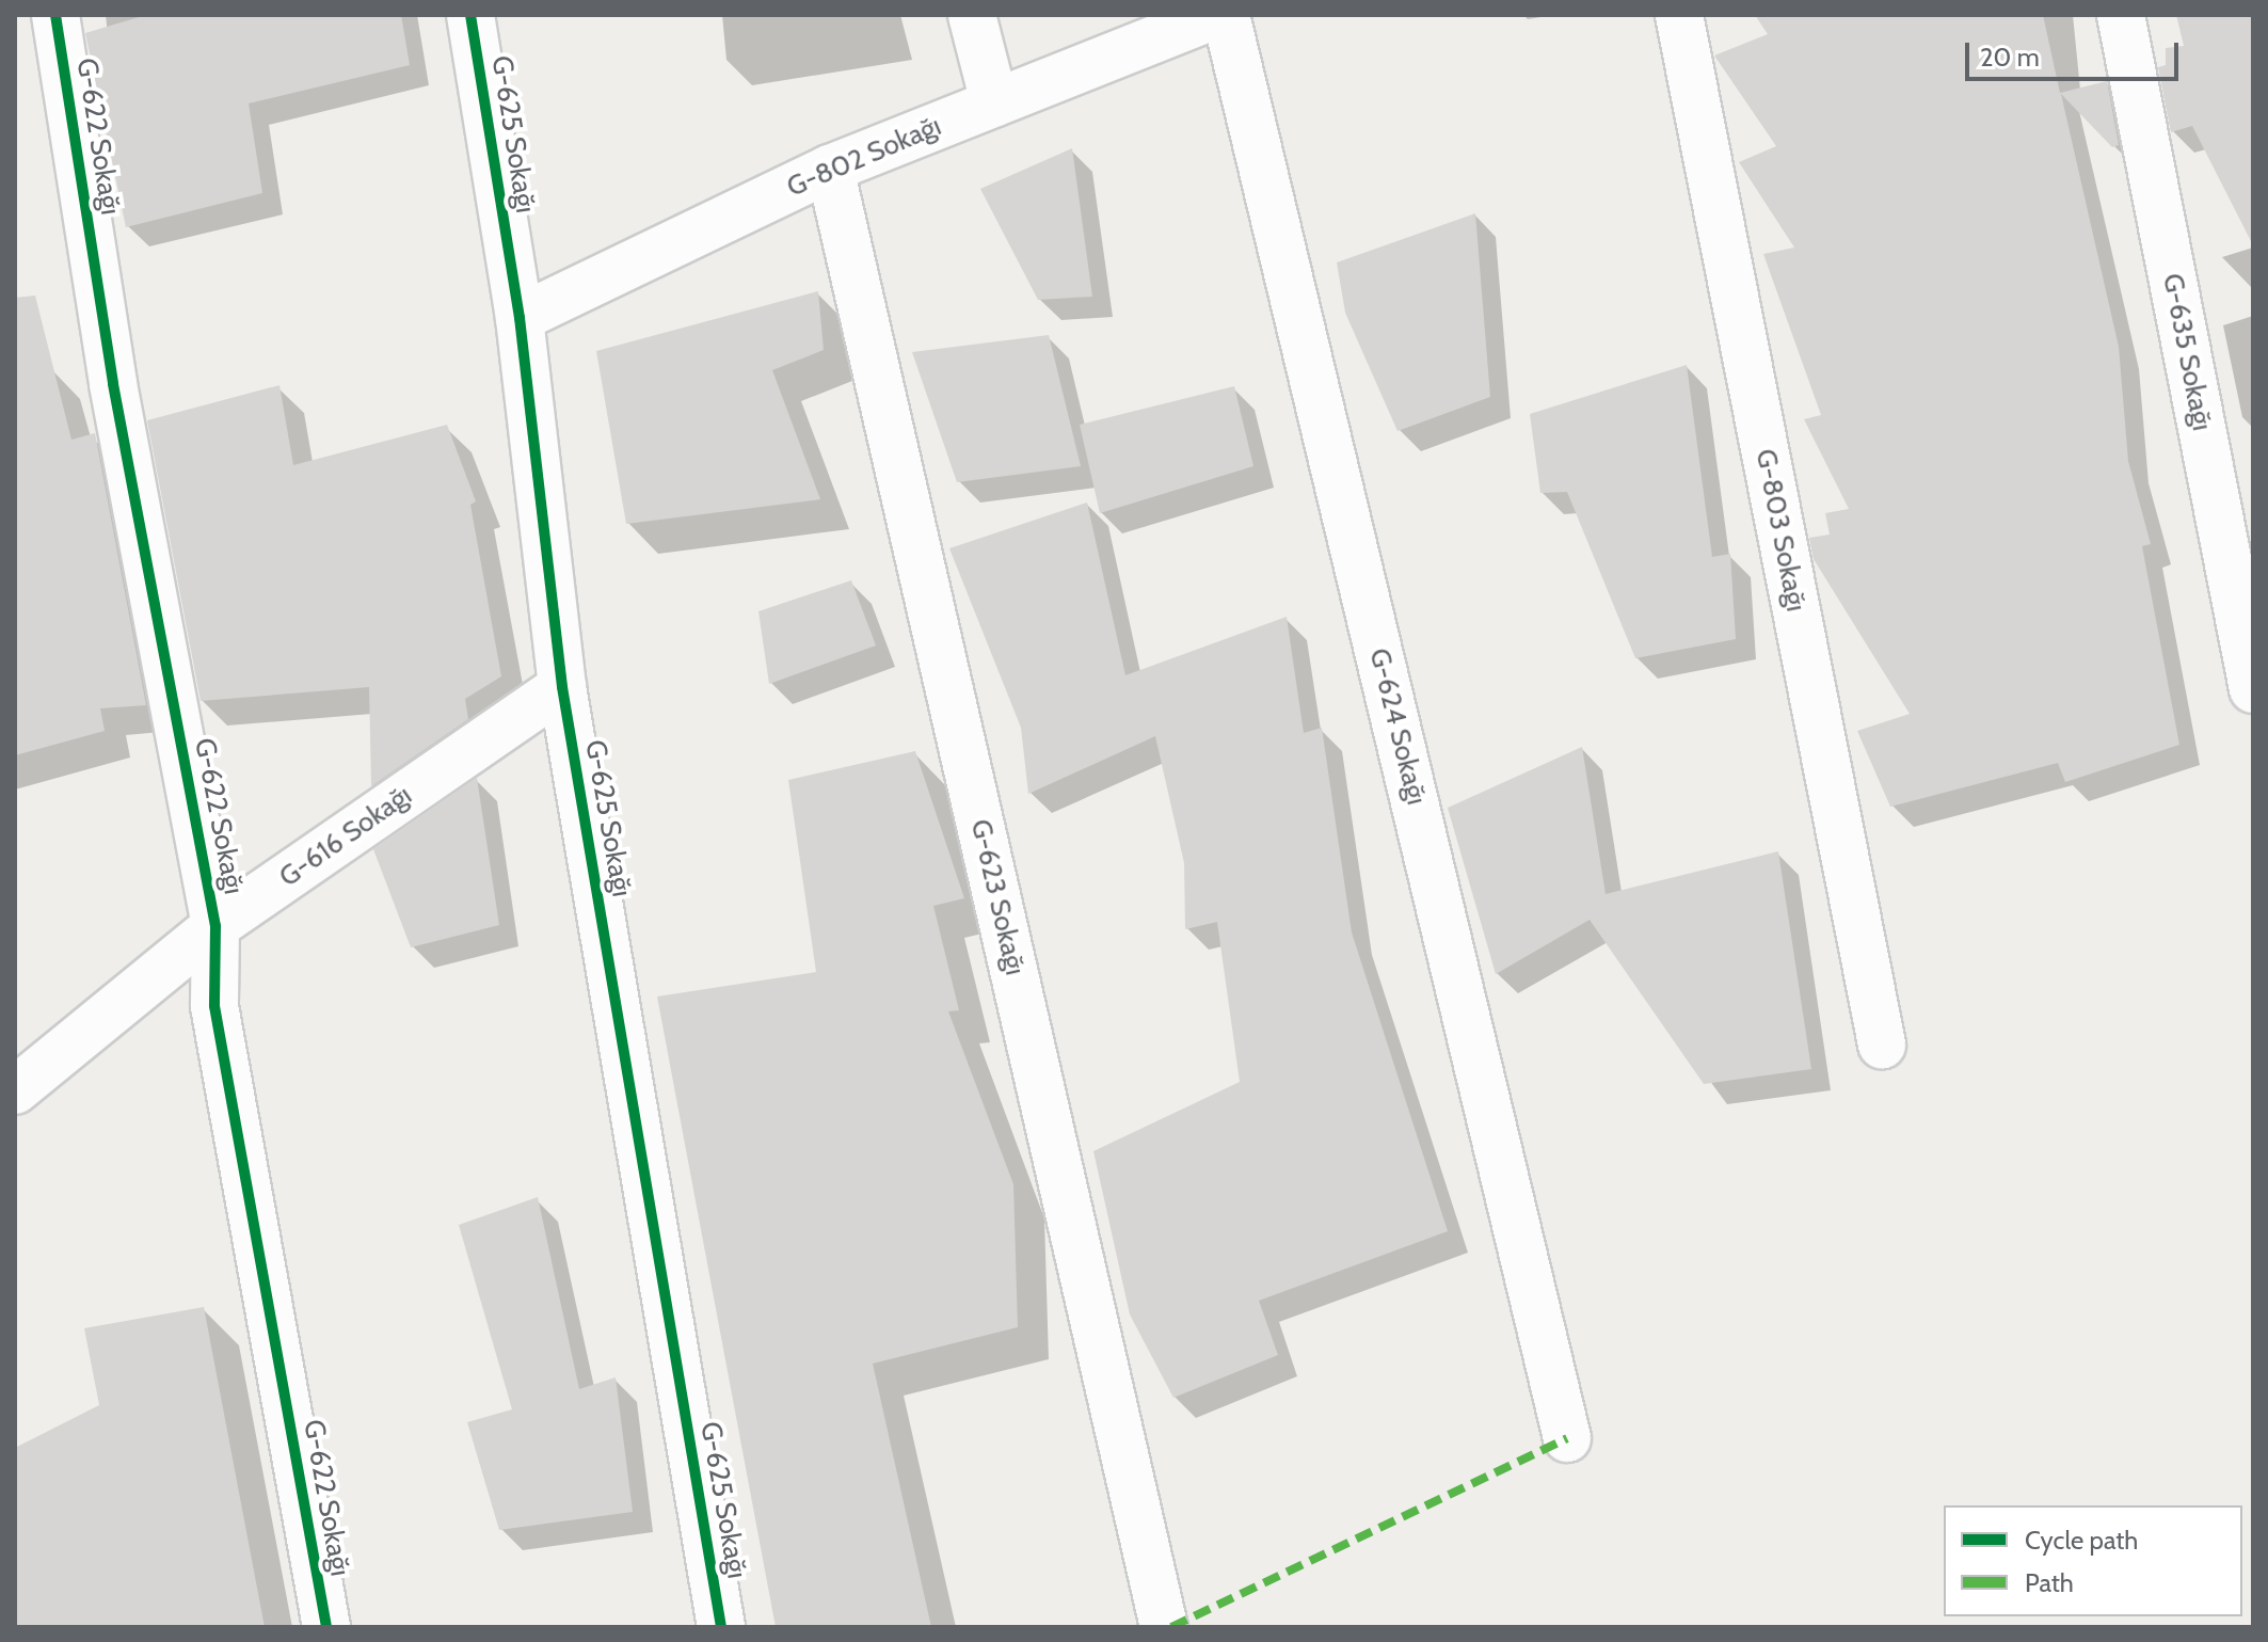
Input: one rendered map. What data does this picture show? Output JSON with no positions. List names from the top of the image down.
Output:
{
  "streets": {
    "street": [
      "G-625 Sokağı",
      "G-622 Sokağı",
      "G-802 Sokağı",
      "G-635 Sokağı",
      "G-803 Sokağı",
      "G-624 Sokağı",
      "G-616 Sokağı",
      "G-623 Sokağı"
    ]
  },
  "crossings": [
    ["G-625 Sokağı", "G-802 Sokağı"],
    ["G-625 Sokağı", "G-616 Sokağı"],
    ["G-622 Sokağı", "G-616 Sokağı"],
    ["G-802 Sokağı", "G-623 Sokağı"]
  ],
  "legend": ["Cycle path", "Path"],
  "scale_bar": "20 m"
}
